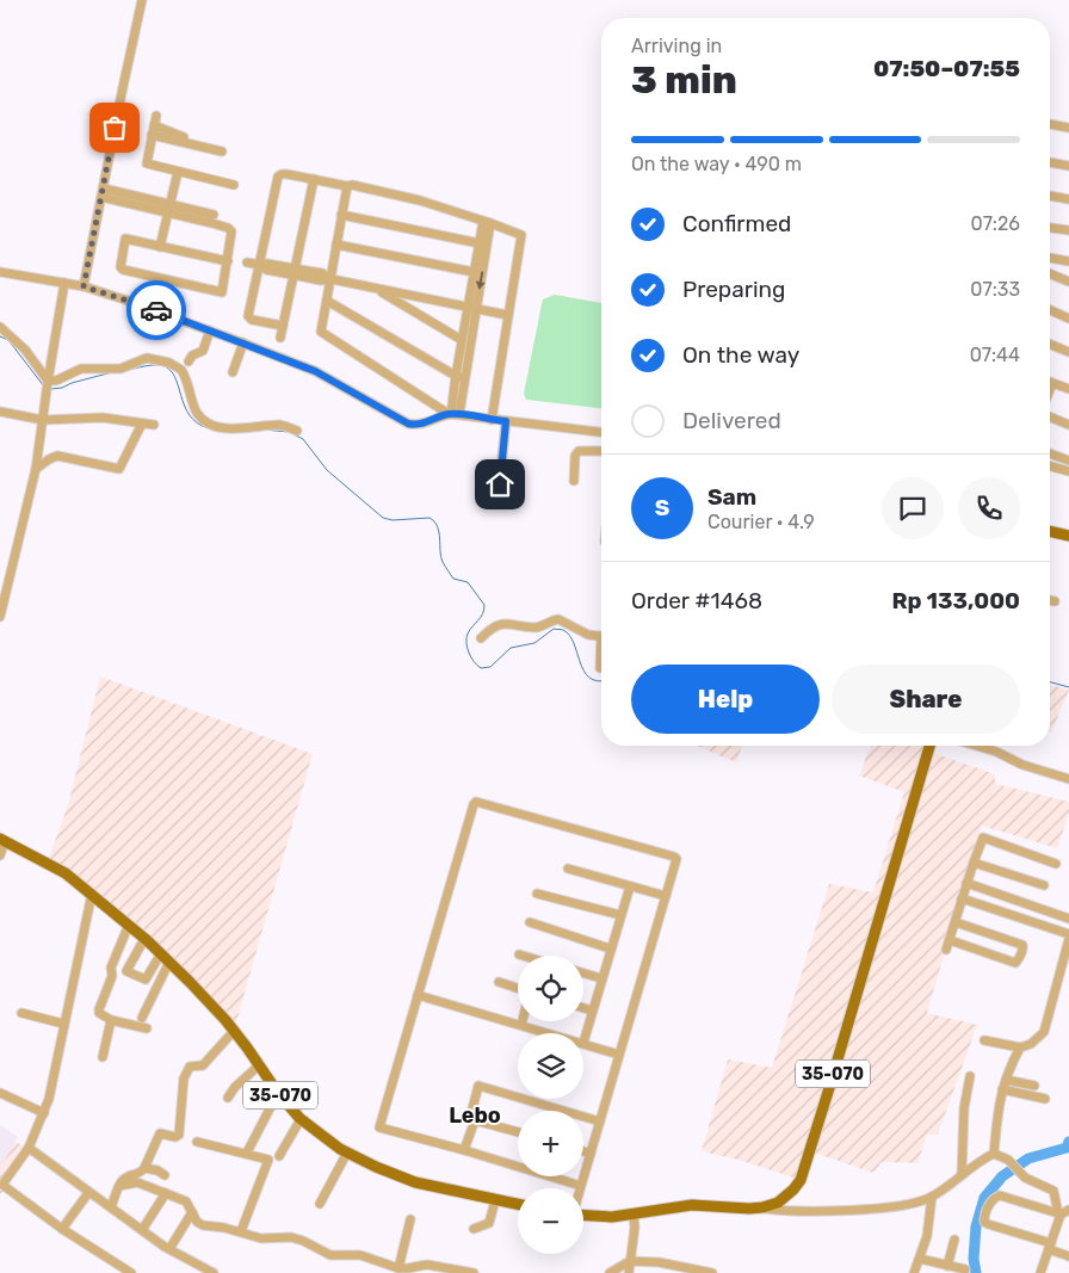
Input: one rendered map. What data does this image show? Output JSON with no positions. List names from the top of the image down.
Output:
{
  "streets": {
    "main road": ["35-070"]
  },
  "districts": ["Lebo"],
  "page": {
    "heading": ["3 min", "Arriving in", "07:50–07:55"],
    "panel": [
      "Sam",
      "Courier · 4.9",
      "Order #1468",
      "Rp 133,000"
    ],
    "bar": "On the way · 490 m",
    "list": [
      ["Confirmed", "07:26"],
      ["Preparing", "07:33"],
      ["On the way", "07:44"],
      "Delivered"
    ],
    "round": "S",
    "buttons": ["Help", "Share"],
    "map_buttons": ["+", "−"]
  }
}
